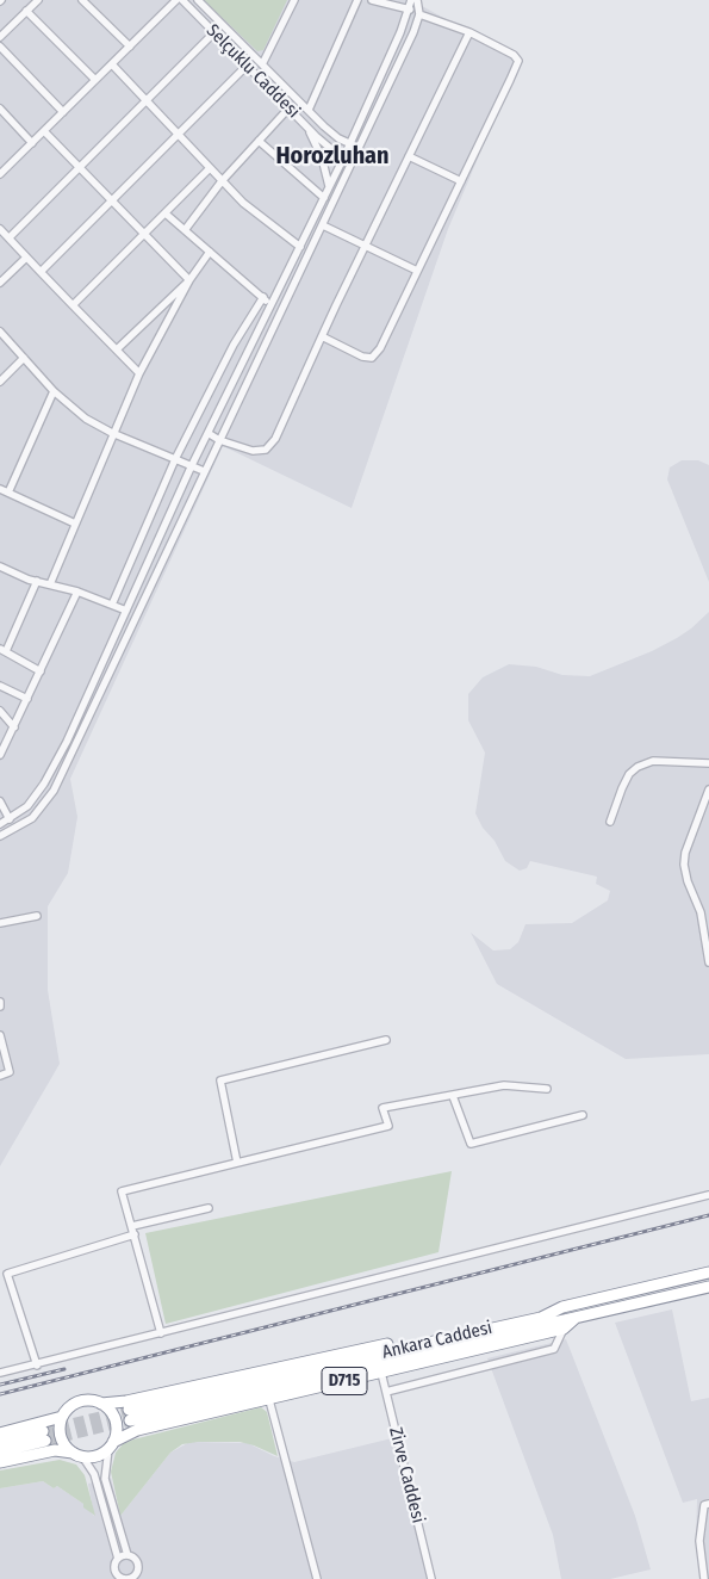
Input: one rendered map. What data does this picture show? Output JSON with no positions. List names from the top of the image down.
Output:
{
  "streets": {
    "highway": ["Ankara Caddesi", "D715"],
    "street": ["Selçuklu Caddesi", "Zirve Caddesi"]
  },
  "crossings": [
    ["Ankara Caddesi", "D715"],
    ["D715", "Zirve Caddesi"]
  ],
  "districts": ["Horozluhan"]
}
